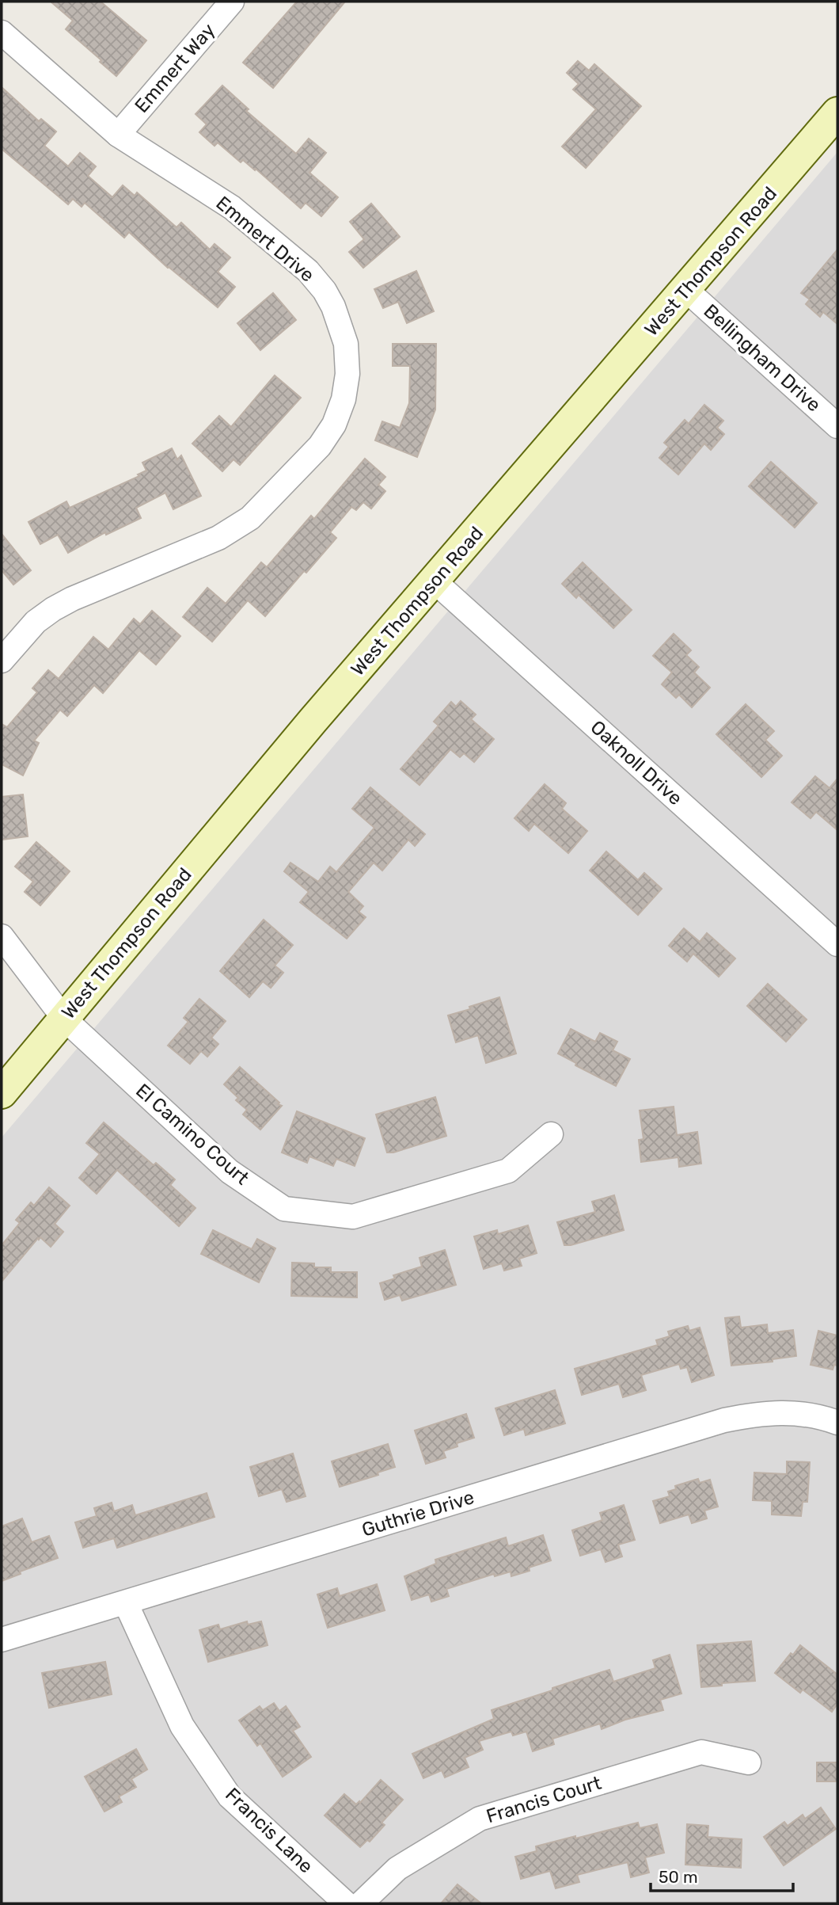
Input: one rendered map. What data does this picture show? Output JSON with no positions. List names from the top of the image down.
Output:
{
  "streets": {
    "main road": ["West Thompson Road"],
    "street": [
      "Emmert Way",
      "Emmert Drive",
      "Bellingham Drive",
      "Oaknoll Drive",
      "El Camino Court",
      "Guthrie Drive",
      "Francis Court",
      "Francis Lane"
    ]
  },
  "crossings": [
    ["Emmert Way", "Emmert Drive"],
    ["West Thompson Road", "Bellingham Drive"],
    ["West Thompson Road", "Oaknoll Drive"],
    ["West Thompson Road", "El Camino Court"],
    ["Guthrie Drive", "Francis Lane"]
  ],
  "scale_bar": "50 m"
}
